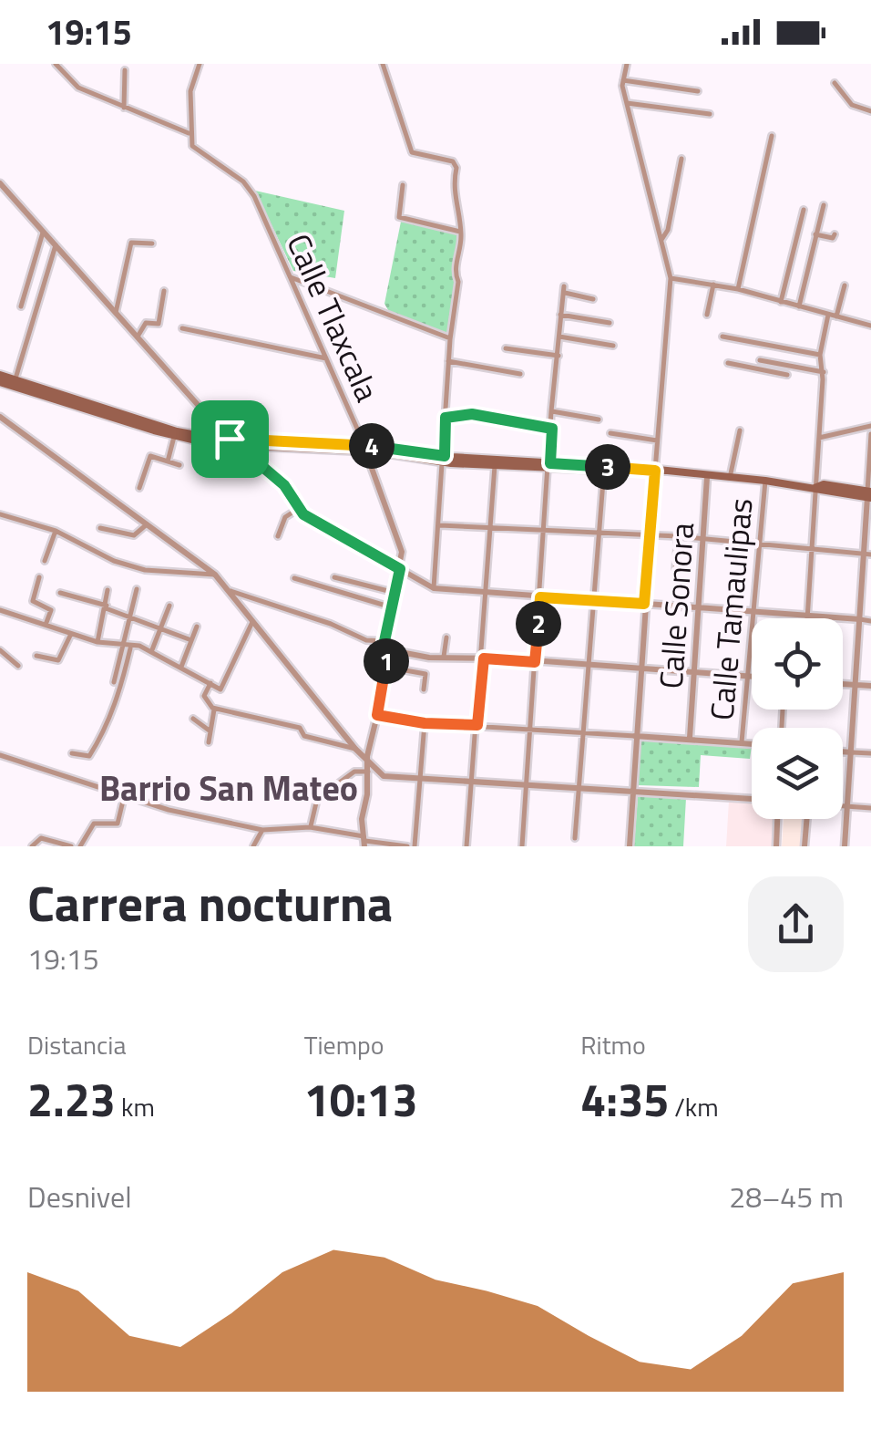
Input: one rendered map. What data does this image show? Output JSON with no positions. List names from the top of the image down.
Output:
{
  "streets": {
    "street": ["Calle Tlaxcala", "Calle Sonora", "Calle Tamaulipas"]
  },
  "districts": ["Barrio San Mateo"],
  "page": {
    "status": "19:15",
    "pins": [
      "4",
      "3",
      "2",
      "1"
    ],
    "heading": ["Carrera nocturna", "19:15"],
    "stats": [
      ["Distancia", "2.23 km"],
      ["Tiempo", "10:13"],
      ["Ritmo", "4:35 /km"]
    ],
    "chart": ["Desnivel", "28–45 m"]
  }
}
